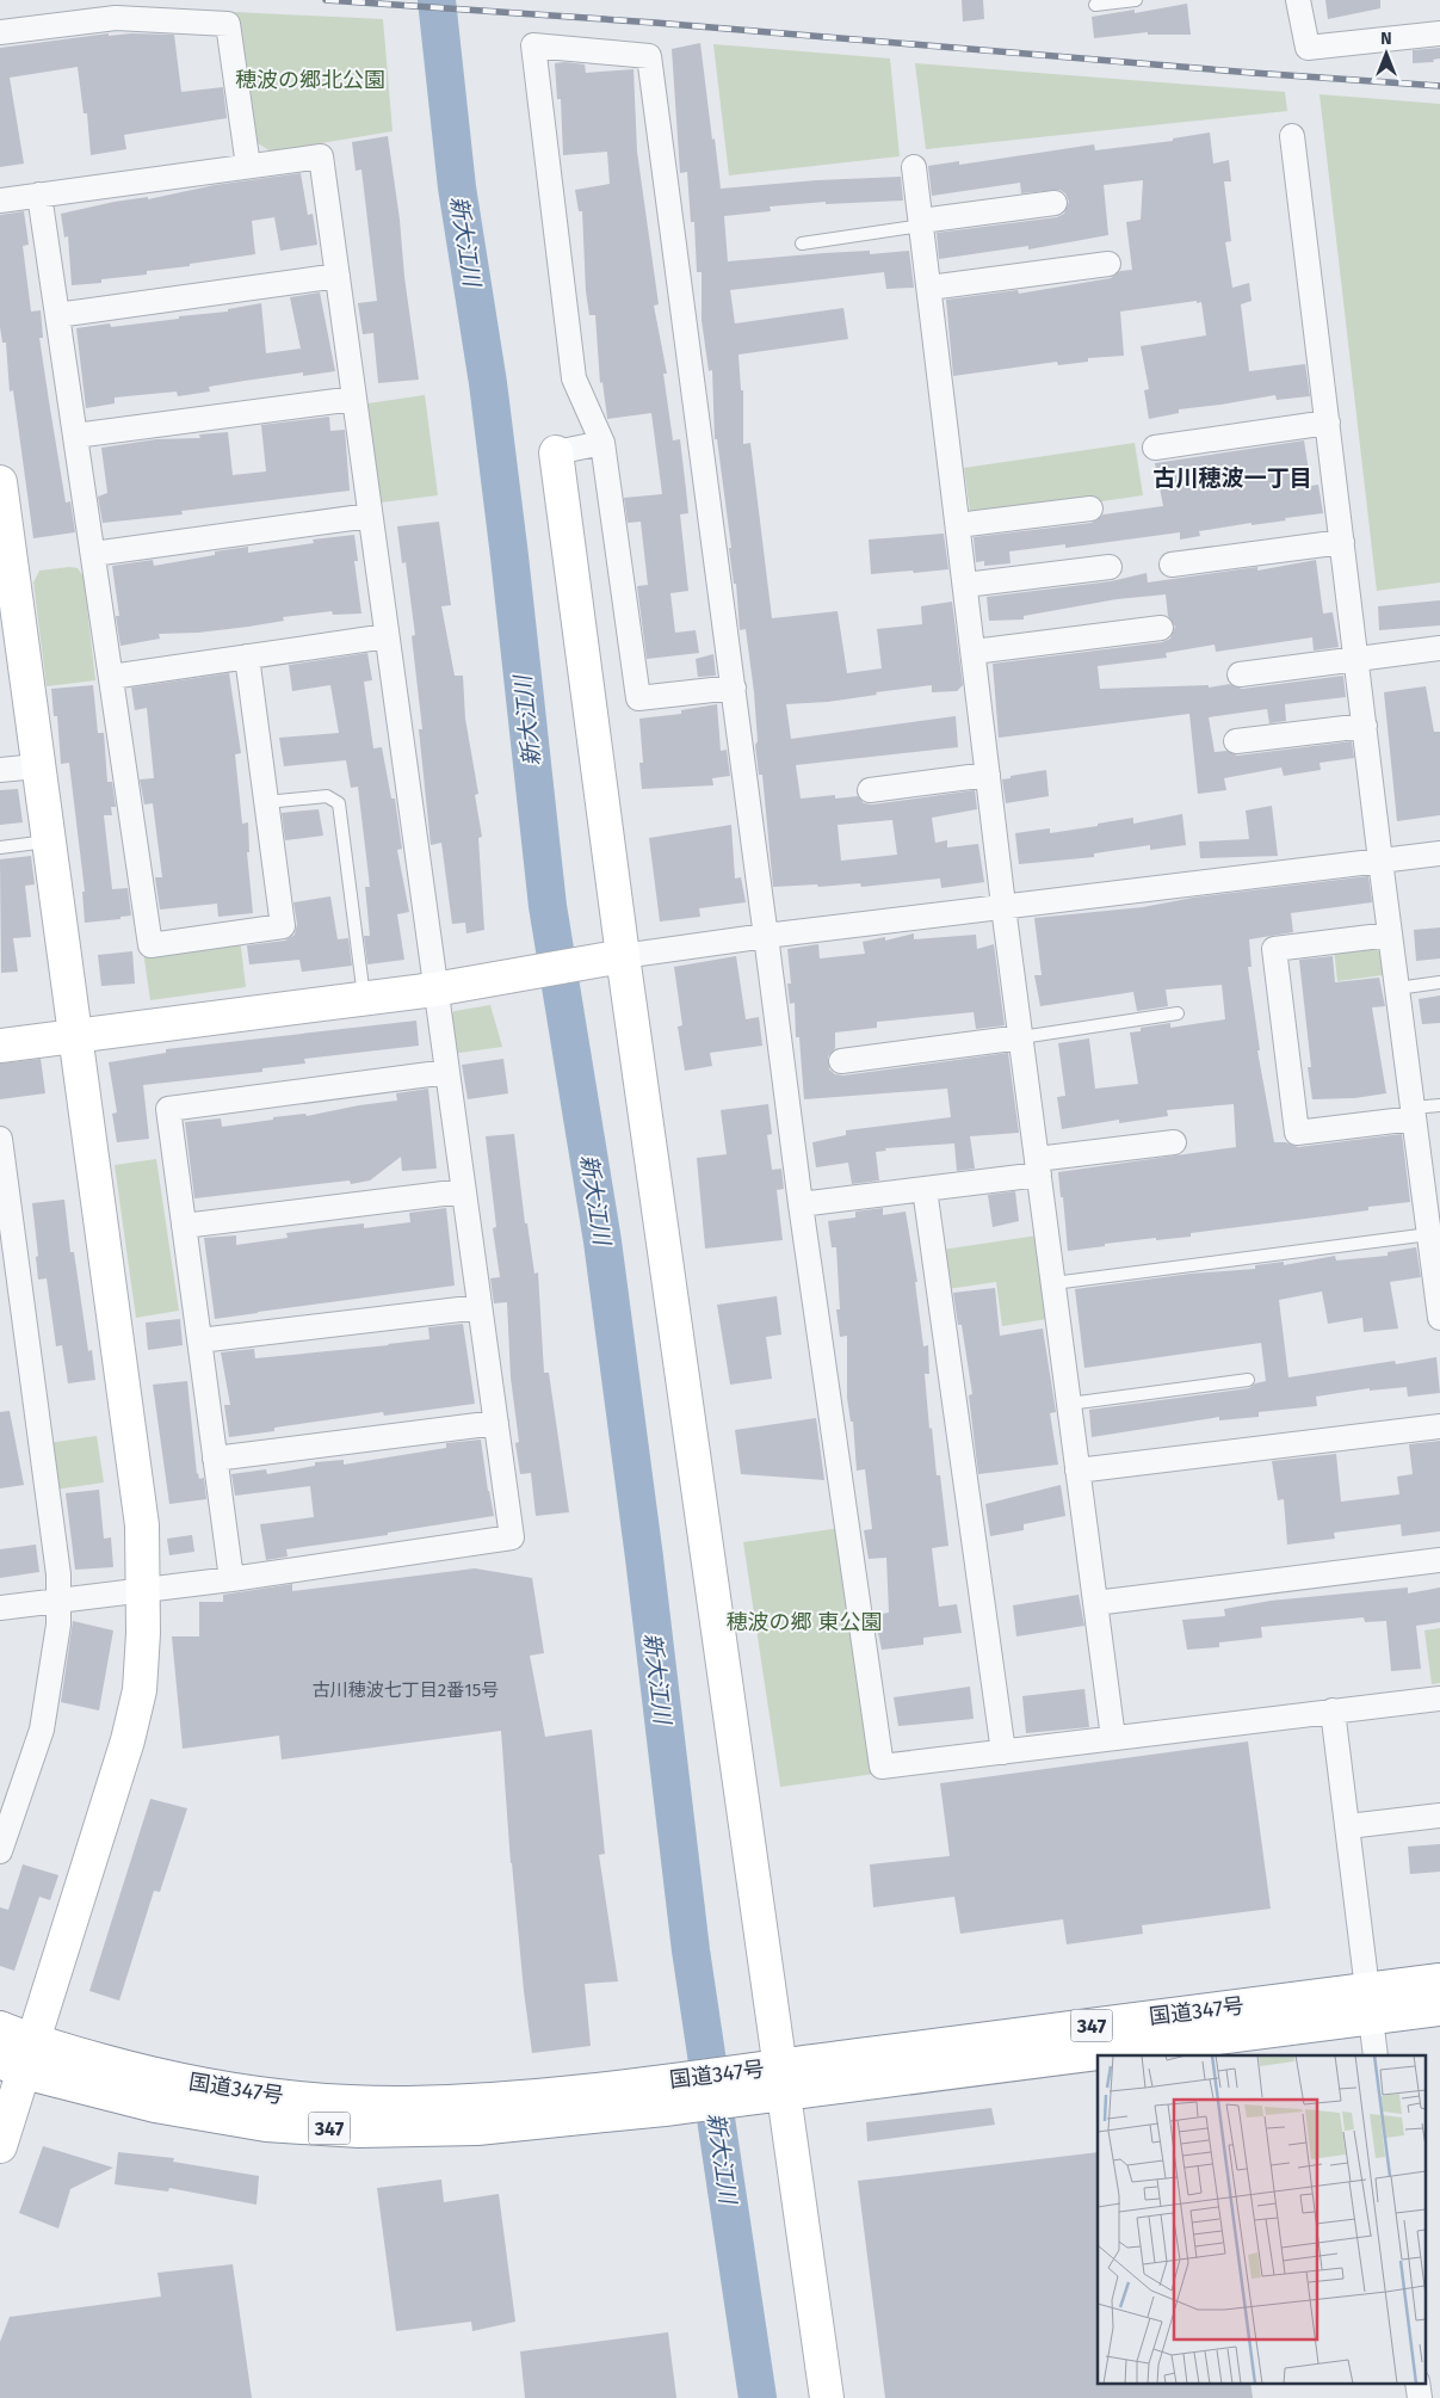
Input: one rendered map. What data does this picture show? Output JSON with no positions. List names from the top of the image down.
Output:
{
  "streets": {
    "main road": ["国道347号", "347"]
  },
  "districts": ["古川穂波一丁目"],
  "water": ["新大江川"],
  "parks": ["穂波の郷北公園", "穂波の郷 東公園"],
  "house_numbers": ["古川穂波七丁目2番15号"],
  "north": "top"
}
